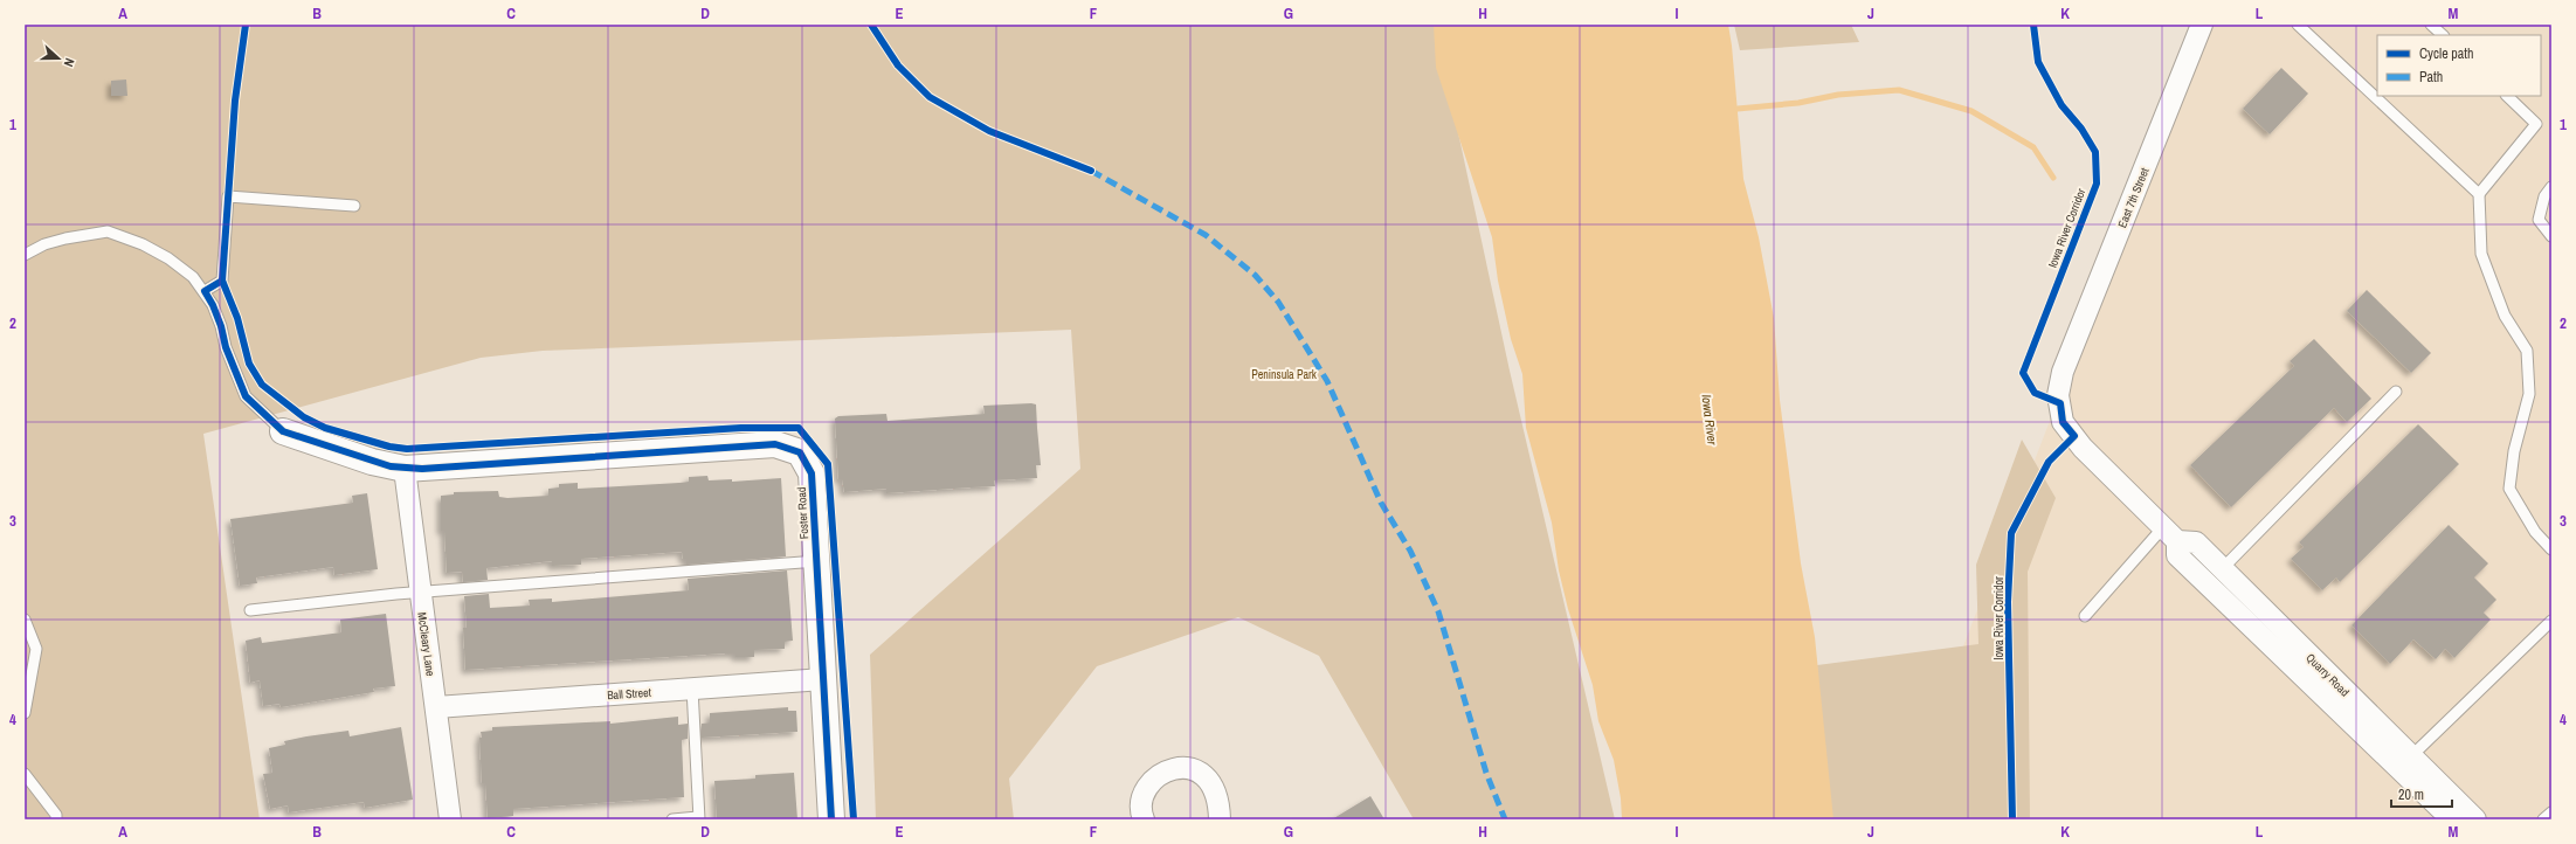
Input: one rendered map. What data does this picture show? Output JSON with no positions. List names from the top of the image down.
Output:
{
  "streets": {
    "street": [
      "East 7th Street",
      "Foster Road",
      "McCleary Lane",
      "Quarry Road",
      "Ball Street"
    ],
    "cycle path": ["Iowa River Corridor"]
  },
  "crossings": [
    ["East 7th Street", "Quarry Road"],
    ["Foster Road", "McCleary Lane"],
    ["Foster Road", "Ball Street"],
    ["McCleary Lane", "Ball Street"]
  ],
  "water": ["Iowa River"],
  "parks": ["Peninsula Park"],
  "legend": ["Cycle path", "Path"],
  "scale_bar": "20 m",
  "north": "right",
  "grid": {
    "columns": [
      "A",
      "B",
      "C",
      "D",
      "E",
      "F",
      "G",
      "H",
      "I",
      "J",
      "K",
      "L",
      "M"
    ],
    "rows": [
      "1",
      "2",
      "3",
      "4"
    ]
  }
}
